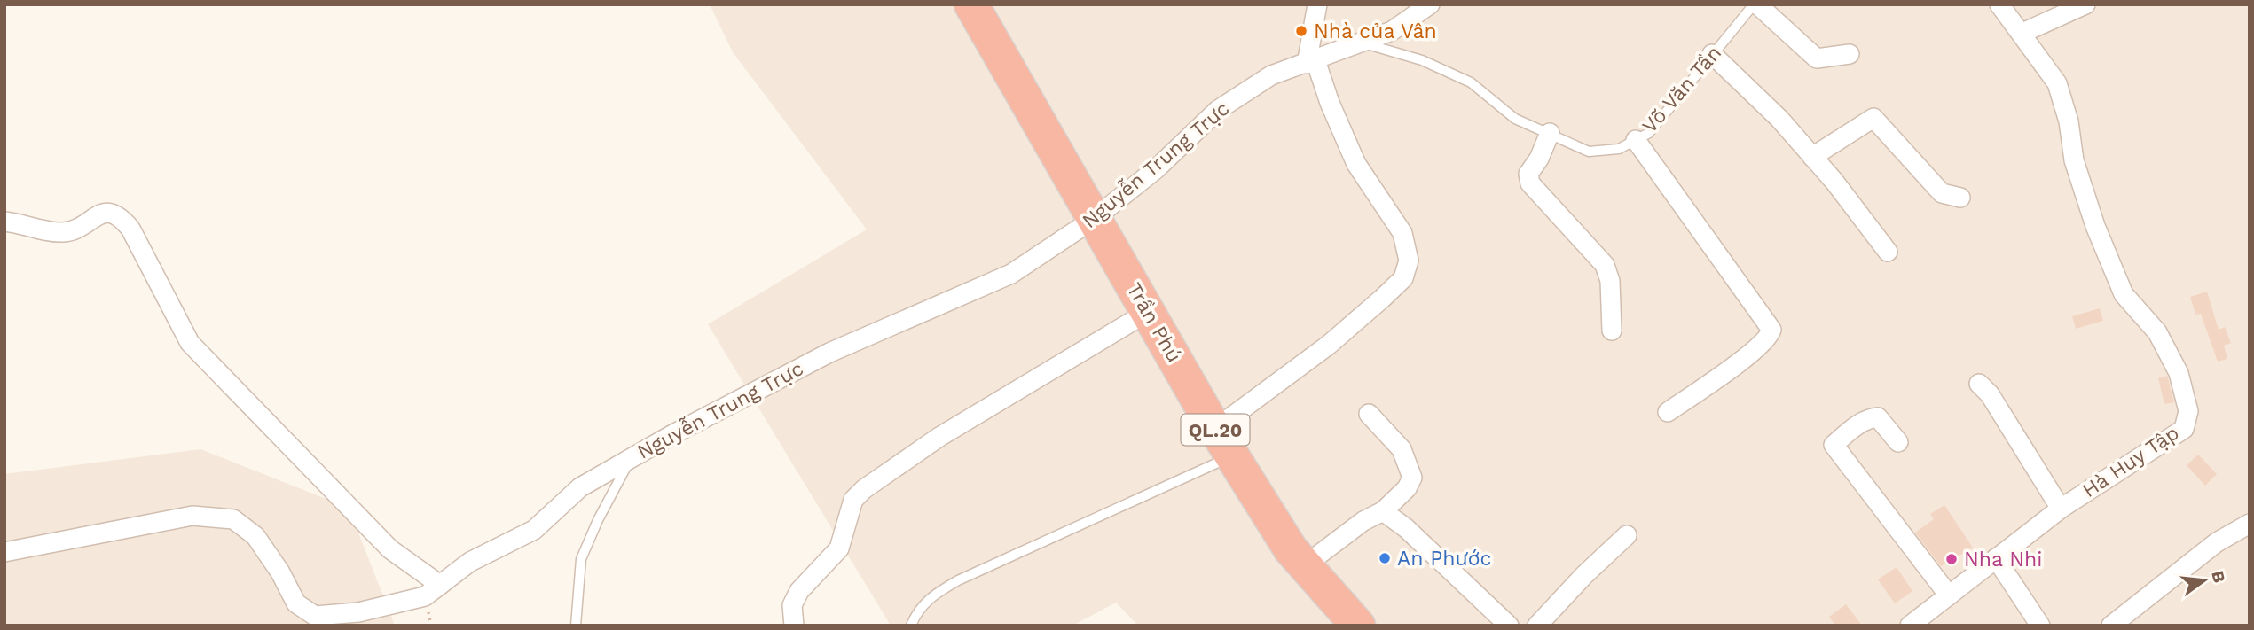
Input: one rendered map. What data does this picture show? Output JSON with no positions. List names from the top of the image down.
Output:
{
  "streets": {
    "highway": ["Trần Phú", "QL.20"],
    "street": ["Nguyễn Trung Trực", "Hà Huy Tập"],
    "lane": ["Võ Văn Tần"]
  },
  "crossings": [
    ["Võ Văn Tần", "Nguyễn Trung Trực"],
    ["Nguyễn Trung Trực", "Trần Phú"]
  ],
  "places": ["Nhà của Vân", "An Phước", "Nha Nhi"],
  "north": "right"
}
